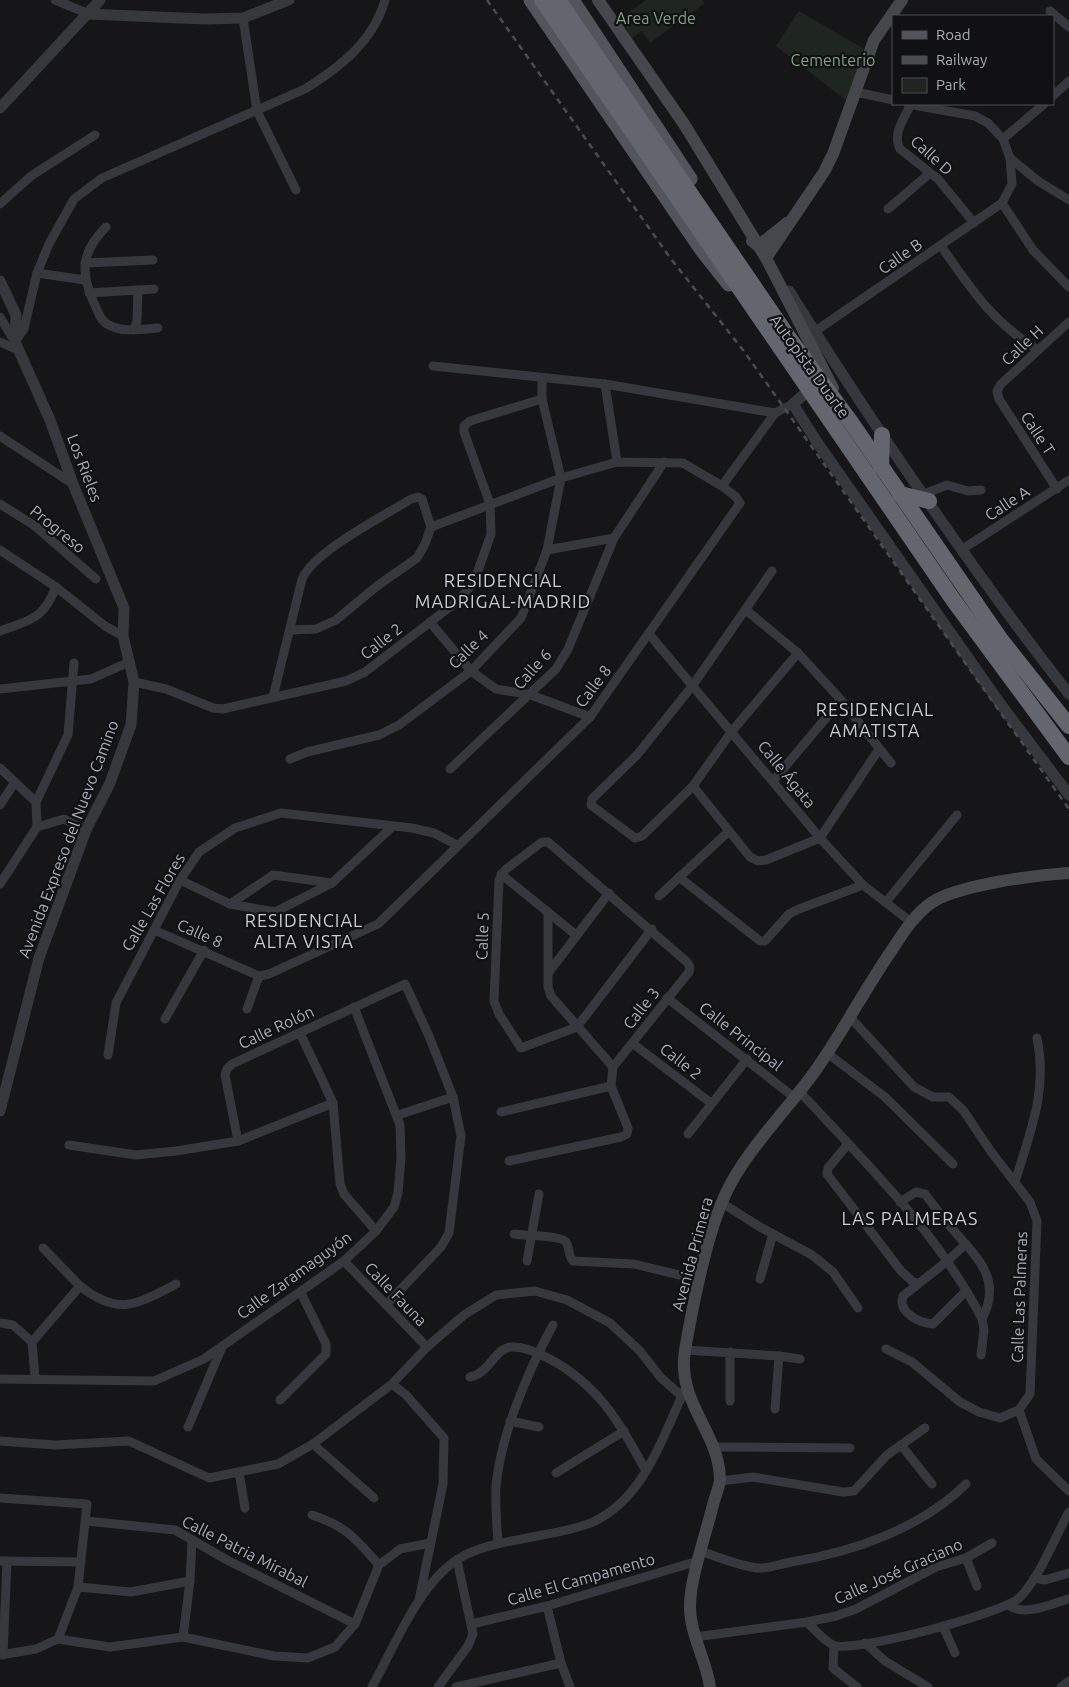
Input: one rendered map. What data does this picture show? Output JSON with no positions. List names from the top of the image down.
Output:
{
  "streets": {
    "highway": ["Autopista Duarte"],
    "main road": ["Avenida Primera"],
    "street": [
      "Calle D",
      "Calle B",
      "Calle H",
      "Calle T",
      "Los Rieles",
      "Calle A",
      "Progreso",
      "Calle 2",
      "Calle 4",
      "Calle 6",
      "Calle 8",
      "Calle Ágata",
      "Avenida Expreso del Nuevo Camino",
      "Calle Las Flores",
      "Calle 5",
      "Calle 3",
      "Calle Rolón",
      "Calle Principal",
      "Calle Zaramaguyón",
      "Calle Fauna",
      "Calle Las Palmeras",
      "Calle Patria Mirabal",
      "Calle José Graciano",
      "Calle El Campamento"
    ]
  },
  "crossings": [
    ["Calle D", "Calle B"],
    ["Calle H", "Calle T"],
    ["Calle T", "Calle A"],
    ["Los Rieles", "Avenida Expreso del Nuevo Camino"],
    ["Calle 2", "Calle 4"],
    ["Calle 2", "Calle 8"],
    ["Calle 2", "Avenida Expreso del Nuevo Camino"],
    ["Calle 2", "Calle 3"],
    ["Calle 4", "Calle 8"],
    ["Calle 6", "Calle 8"],
    ["Calle 8", "Calle Ágata"],
    ["Calle 8", "Calle Las Flores"],
    ["Calle Ágata", "Avenida Primera"],
    ["Calle 3", "Calle Principal"],
    ["Calle Rolón", "Calle Zaramaguyón"],
    ["Calle Principal", "Avenida Primera"],
    ["Avenida Primera", "Calle Las Palmeras"],
    ["Avenida Primera", "Calle José Graciano"],
    ["Avenida Primera", "Calle El Campamento"],
    ["Calle Zaramaguyón", "Calle Fauna"]
  ],
  "districts": [
    "RESIDENCIAL MADRIGAL-MADRID",
    "RESIDENCIAL AMATISTA",
    "RESIDENCIAL ALTA VISTA",
    "LAS PALMERAS"
  ],
  "parks": ["Area Verde", "Cementerio"],
  "legend": ["Road", "Railway", "Park"]
}
